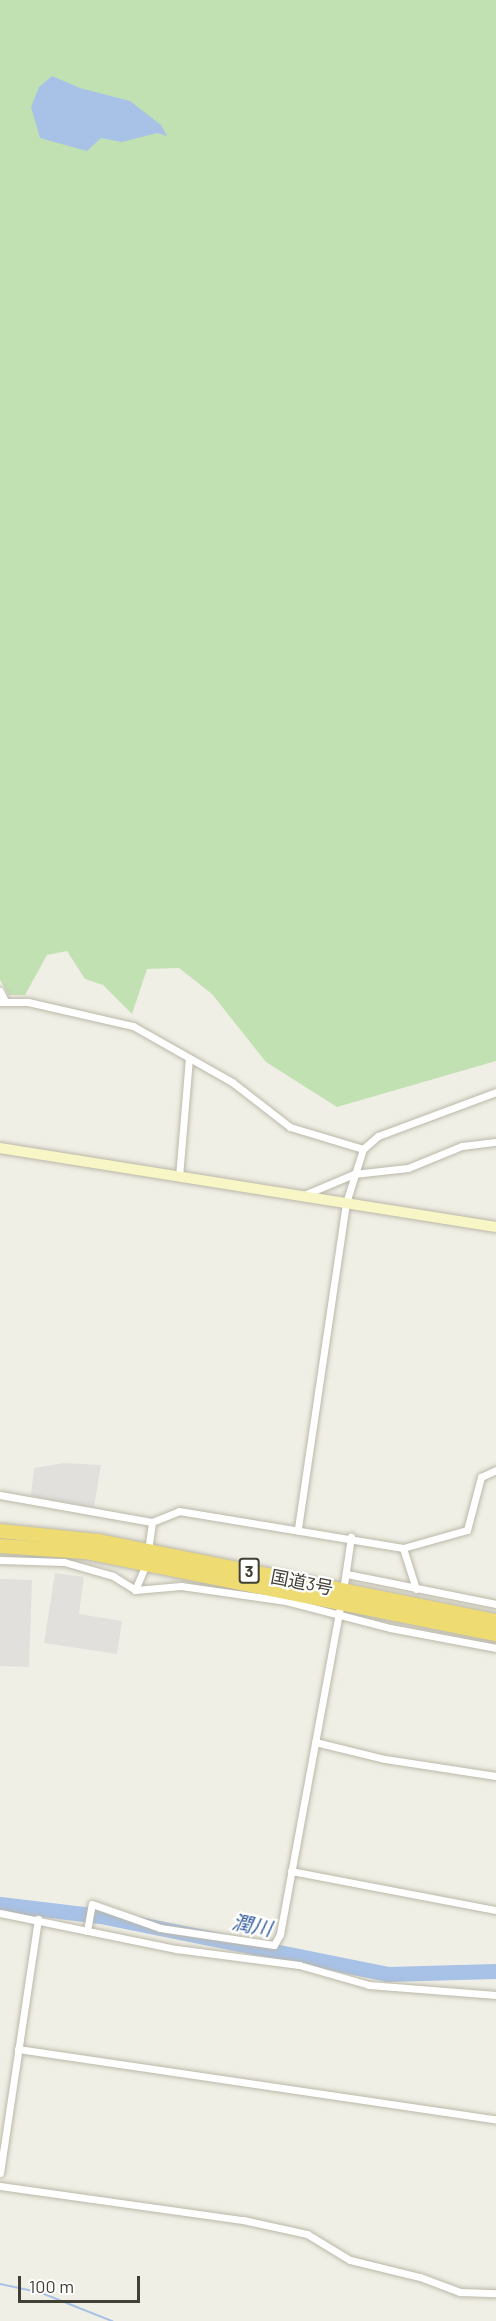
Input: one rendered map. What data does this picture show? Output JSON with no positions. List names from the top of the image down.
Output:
{
  "streets": {
    "highway": ["3", "国道3号"]
  },
  "water": ["潤川"],
  "scale_bar": "100 m"
}
